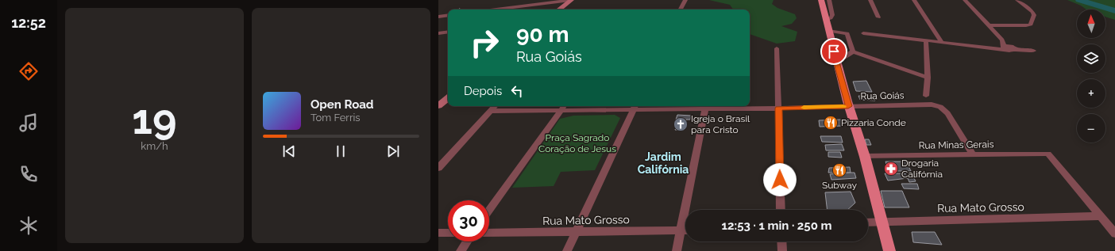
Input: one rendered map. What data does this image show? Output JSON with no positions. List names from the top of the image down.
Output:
{
  "streets": {
    "street": ["Rua Goiás", "Rua Minas Gerais", "Rua Mato Grosso"]
  },
  "crossings": [
    ["Rua Goiás", "Rua Minas Gerais"],
    ["Rua Minas Gerais", "Rua Mato Grosso"]
  ],
  "districts": ["Jardim Califórnia"],
  "parks": ["Praça Sagrado Coração de Jesus"],
  "places": {
    "restaurant": ["Pizzaria Conde", "Subway"],
    "church": ["Igreja o Brasil para Cristo"],
    "pharmacy": ["Drogaria Califórnia"]
  },
  "north": "top",
  "page": {
    "tabs": "12:52",
    "tile": ["19", "km/h"],
    "map_buttons": ["+", "−"],
    "turn": ["90 m", "Rua Goiás"],
    "then": "Depois",
    "song": ["Open Road", "Tom Ferris"],
    "limit": "30",
    "trip": "12:53 · 1 min · 250 m"
  }
}
